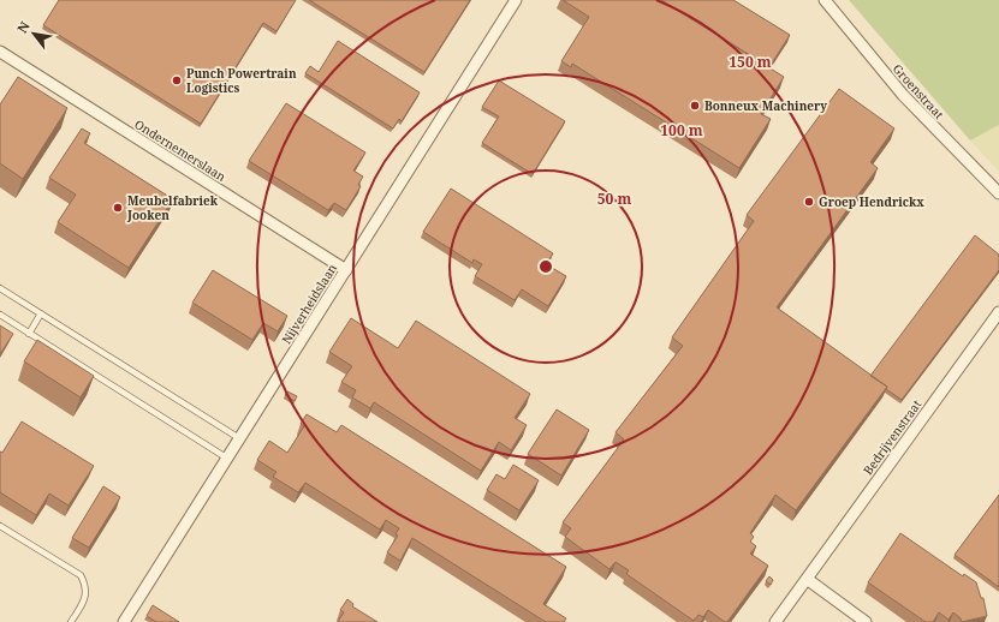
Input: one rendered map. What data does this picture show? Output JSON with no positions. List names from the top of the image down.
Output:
{
  "streets": {
    "street": [
      "Groenstraat",
      "Ondernemerslaan",
      "Nijverheidslaan",
      "Bedrijvenstraat"
    ]
  },
  "crossings": [
    ["Ondernemerslaan", "Nijverheidslaan"]
  ],
  "places": [
    "Punch Powertrain Logistics",
    "Bonneux Machinery",
    "Groep Hendrickx",
    "Meubelfabriek Jooken"
  ],
  "north": "top left",
  "rings": ["150 m", "100 m", "50 m"]
}
